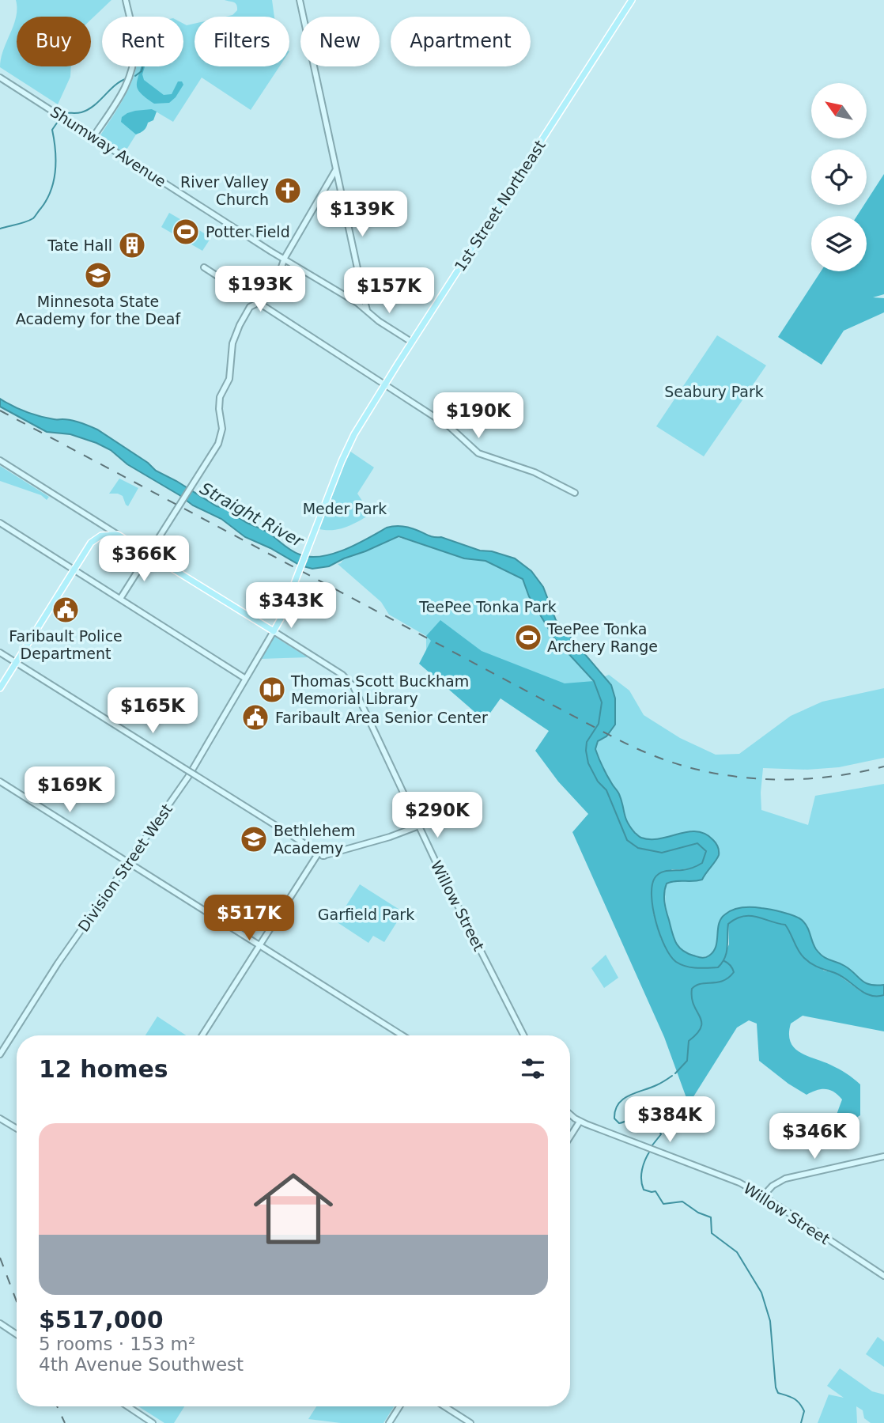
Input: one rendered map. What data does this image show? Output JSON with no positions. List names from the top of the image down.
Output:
{
  "streets": {
    "main road": ["1st Street Northeast"],
    "street": ["Shumway Avenue", "Division Street West", "Willow Street"]
  },
  "crossings": [
    ["Shumway Avenue", "1st Street Northeast"],
    ["1st Street Northeast", "Division Street West"],
    ["1st Street Northeast", "Willow Street"],
    ["Division Street West", "Willow Street"]
  ],
  "water": ["Straight River"],
  "parks": [
    "Seabury Park",
    "Meder Park",
    "TeePee Tonka Park",
    "Garfield Park"
  ],
  "places": {
    "church": ["River Valley Church"],
    "sports": ["Potter Field", "TeePee Tonka Archery Range"],
    "building": ["Tate Hall"],
    "school or university": ["Minnesota State Academy for the Deaf", "Bethlehem Academy"],
    "public building": ["Faribault Police Department", "Faribault Area Senior Center"],
    "library": ["Thomas Scott Buckham Memorial Library"]
  },
  "north": "top left",
  "page": {
    "chip": [
      "Buy",
      "Rent",
      "Filters",
      "New",
      "Apartment"
    ],
    "price": [
      "$139K",
      "$193K",
      "$157K",
      "$190K",
      "$366K",
      "$343K",
      "$165K",
      "$169K",
      "$290K",
      "$517K",
      "$384K",
      "$346K"
    ],
    "heading": "12 homes",
    "list": [
      {
        "name": "$517,000",
        "note": "5 rooms · 153 m² · 4th Avenue Southwest"
      }
    ]
  }
}
